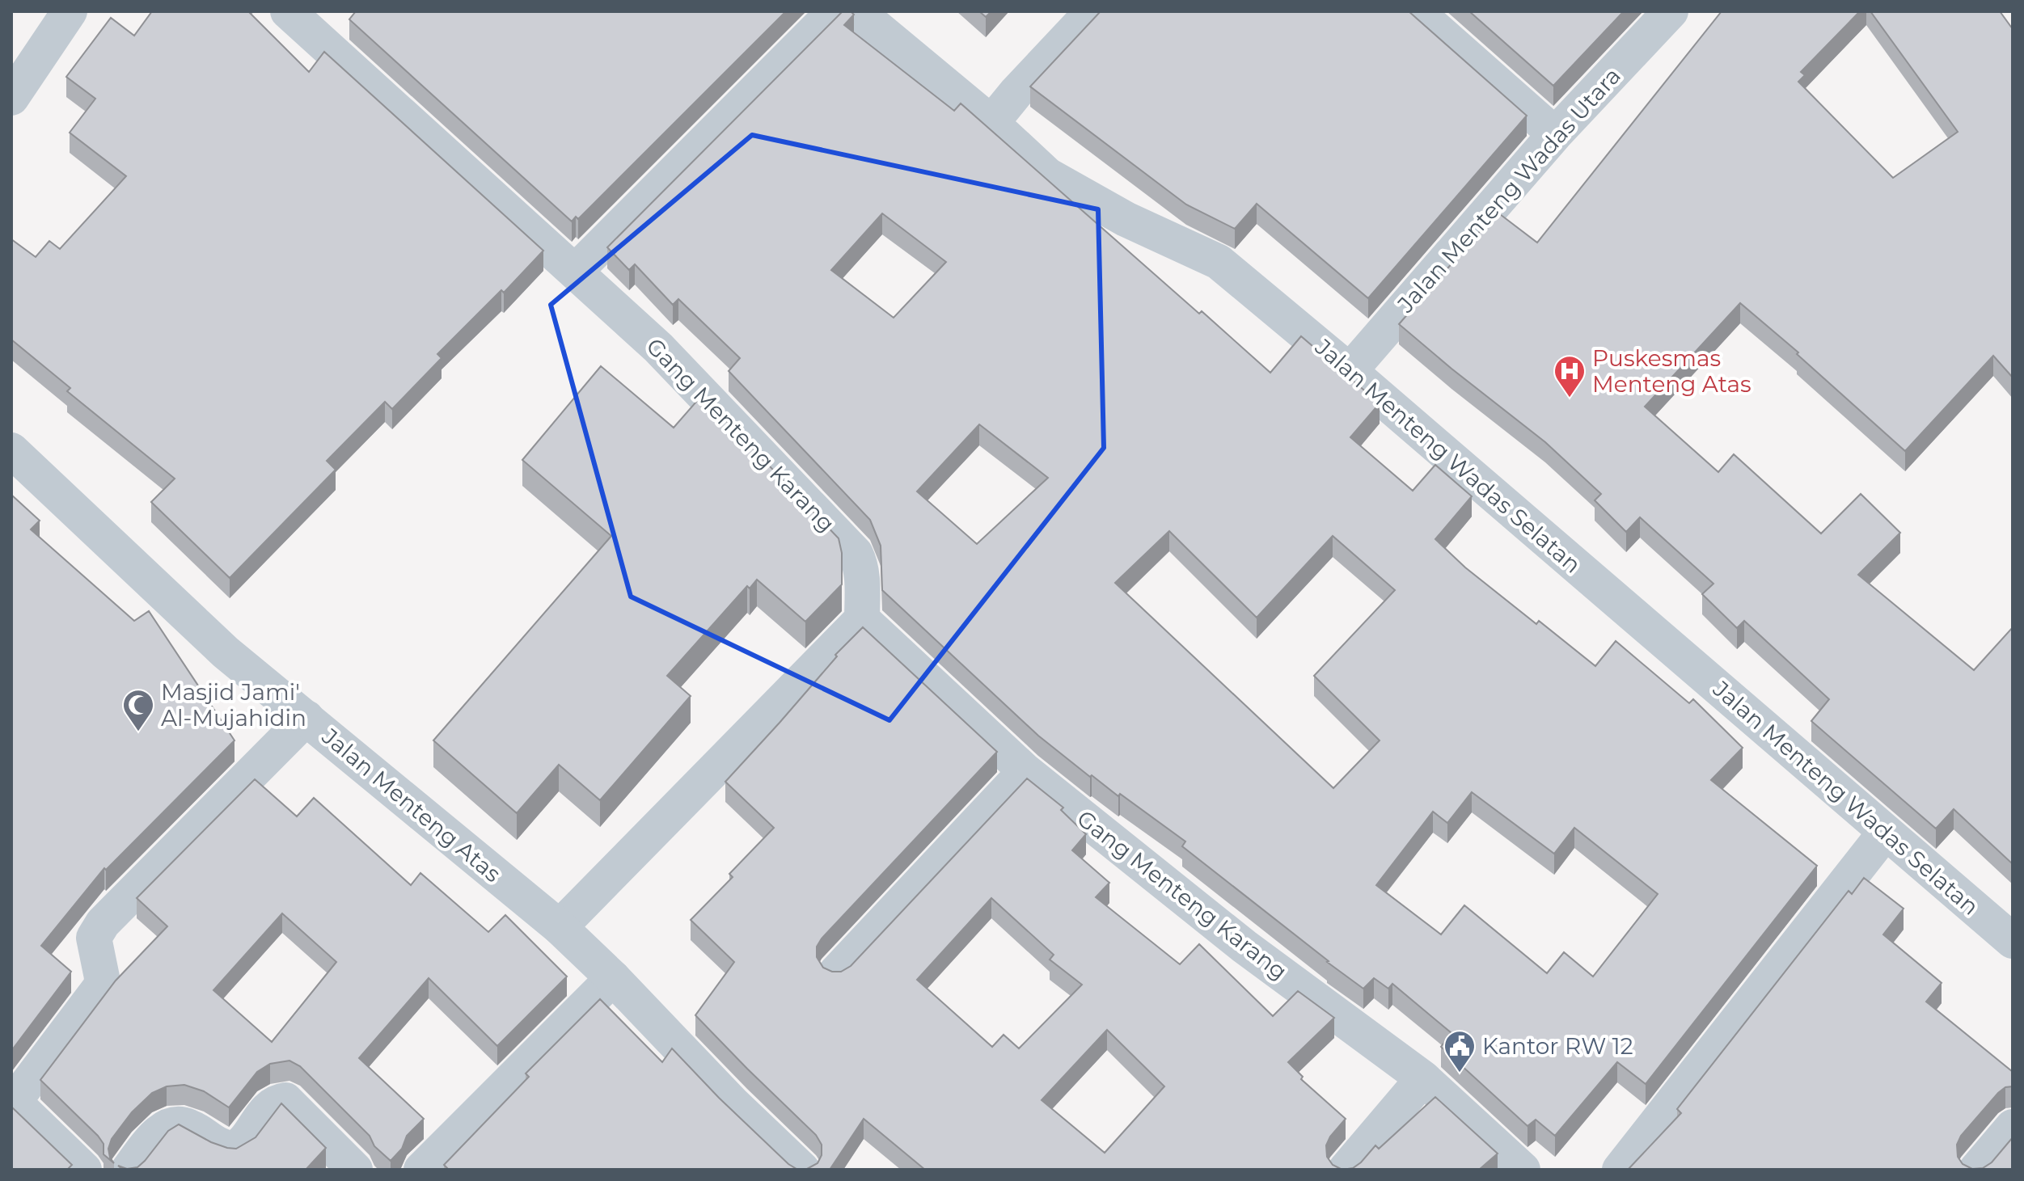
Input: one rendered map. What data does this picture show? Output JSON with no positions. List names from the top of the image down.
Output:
{
  "streets": {
    "street": [
      "Jalan Menteng Wadas Utara",
      "Gang Menteng Karang",
      "Jalan Menteng Wadas Selatan",
      "Jalan Menteng Atas"
    ]
  },
  "crossings": [
    ["Jalan Menteng Wadas Utara", "Jalan Menteng Wadas Selatan"]
  ],
  "places": {
    "hospital": ["Puskesmas Menteng Atas"],
    "mosque": ["Masjid Jami' Al-Mujahidin"],
    "public building": ["Kantor RW 12"]
  }
}
